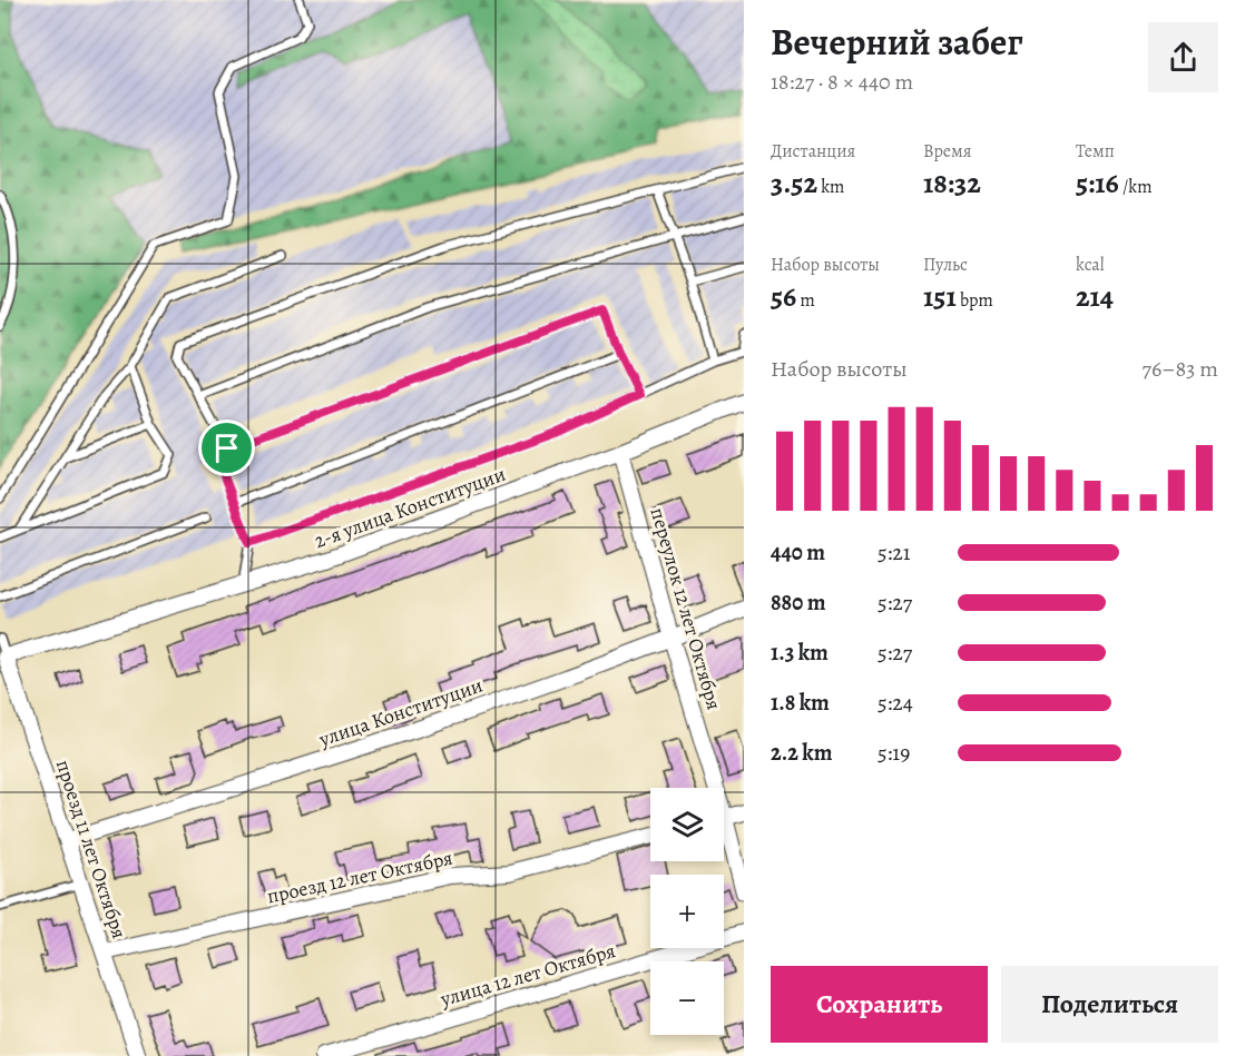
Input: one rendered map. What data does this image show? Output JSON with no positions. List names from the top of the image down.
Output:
{
  "streets": {
    "street": [
      "2-я улица Конституции",
      "переулок 12 лет Октября",
      "улица Конституции",
      "проезд 11 лет Октября",
      "проезд 12 лет Октября",
      "улица 12 лет Октября"
    ]
  },
  "crossings": [
    ["2-я улица Конституции", "переулок 12 лет Октября"],
    ["2-я улица Конституции", "проезд 11 лет Октября"],
    ["переулок 12 лет Октября", "улица Конституции"],
    ["улица Конституции", "проезд 11 лет Октября"],
    ["проезд 11 лет Октября", "проезд 12 лет Октября"]
  ],
  "page": {
    "heading": ["Вечерний забег", "18:27 · 8 × 440 m"],
    "stats": [
      ["Дистанция", "3.52 km"],
      ["Время", "18:32"],
      ["Темп", "5:16 /km"],
      ["Набор высоты", "56 m"],
      ["Пульс", "151 bpm"],
      ["kcal", "214"]
    ],
    "chart": ["Набор высоты", "76–83 m"],
    "list": [
      {
        "name": "440 m",
        "note": "5:21"
      },
      {
        "name": "880 m",
        "note": "5:27"
      },
      {
        "name": "1.3 km",
        "note": "5:27"
      },
      {
        "name": "1.8 km",
        "note": "5:24"
      },
      {
        "name": "2.2 km",
        "note": "5:19"
      }
    ],
    "map_buttons": ["+", "−"],
    "buttons": ["Сохранить", "Поделиться"]
  }
}
